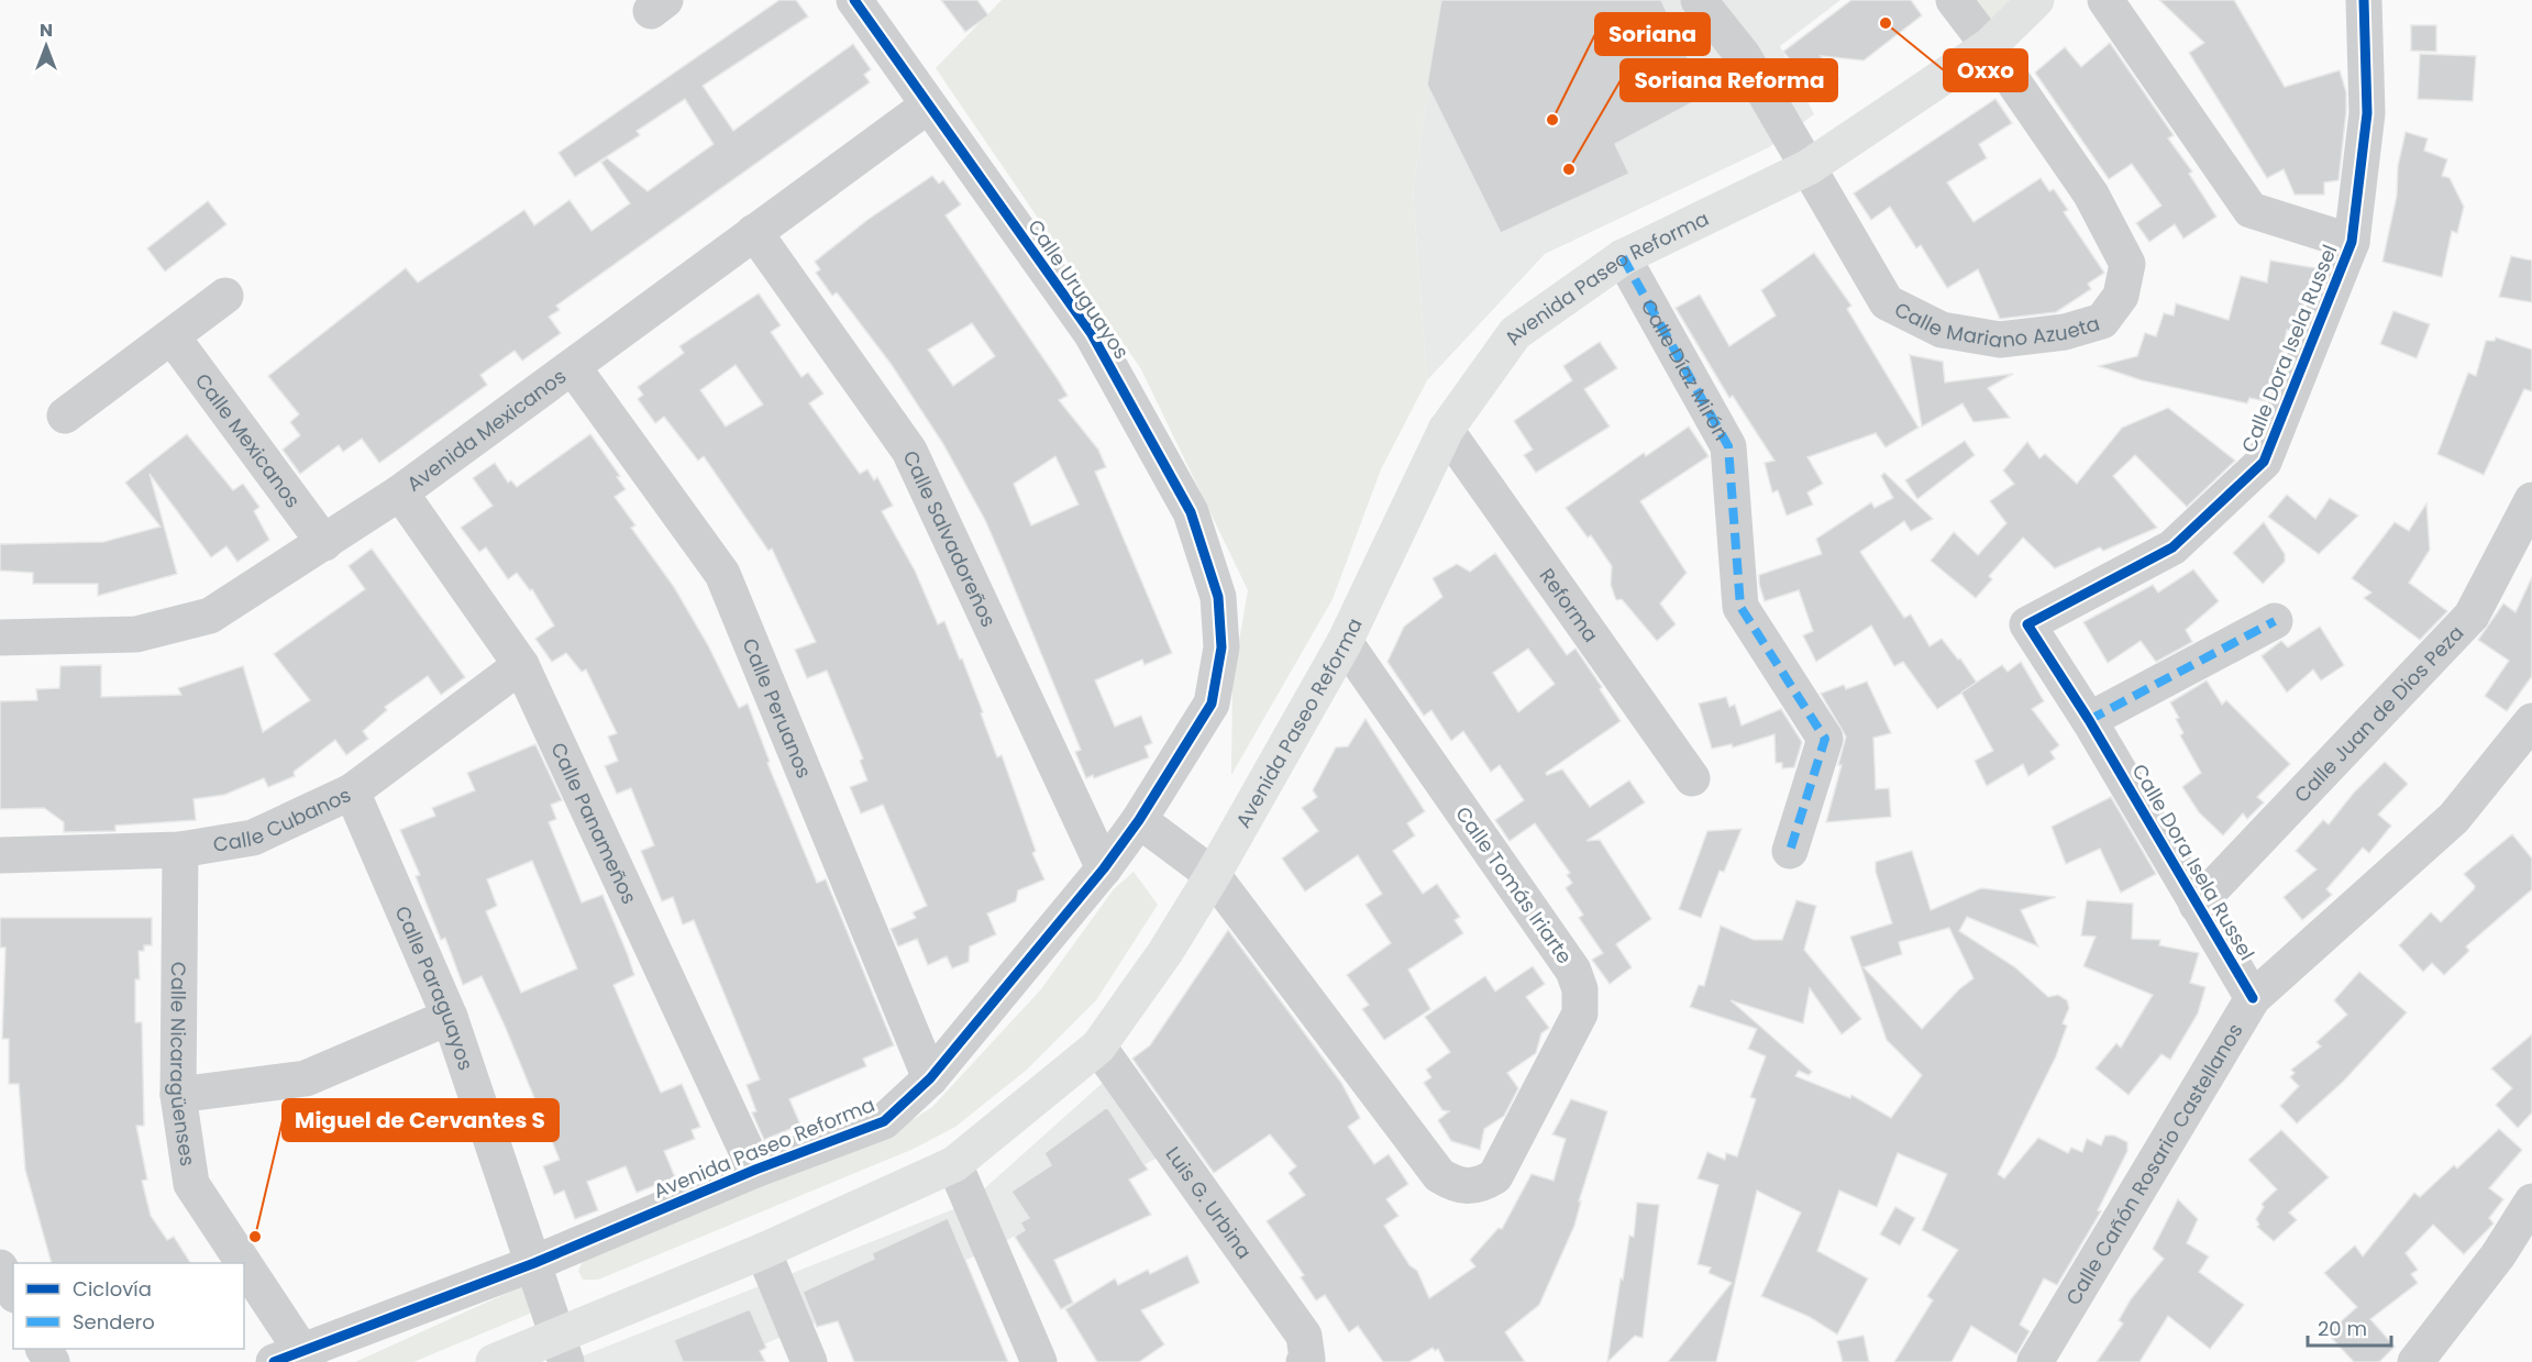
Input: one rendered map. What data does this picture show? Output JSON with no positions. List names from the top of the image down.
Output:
{
  "streets": {
    "main road": ["Avenida Paseo Reforma"],
    "street": [
      "Calle Uruguayos",
      "Calle Mariano Azueta",
      "Calle Dora Isela Russel",
      "Calle Díaz Mirón",
      "Avenida Mexicanos",
      "Calle Mexicanos",
      "Calle Salvadoreños",
      "Reforma",
      "Calle Peruanos",
      "Calle Juan de Dios Peza",
      "Calle Cubanos",
      "Calle Panameños",
      "Calle Tomás Iriarte",
      "Calle Paraguayos",
      "Calle Nicaragüenses",
      "Calle Cañón Rosario Castellanos",
      "Luis G. Urbina"
    ]
  },
  "crossings": [
    ["Avenida Paseo Reforma", "Calle Uruguayos"],
    ["Avenida Paseo Reforma", "Calle Mariano Azueta"],
    ["Avenida Paseo Reforma", "Calle Díaz Mirón"],
    ["Avenida Paseo Reforma", "Calle Salvadoreños"],
    ["Avenida Paseo Reforma", "Reforma"],
    ["Avenida Paseo Reforma", "Calle Peruanos"],
    ["Avenida Paseo Reforma", "Calle Panameños"],
    ["Avenida Paseo Reforma", "Calle Tomás Iriarte"],
    ["Avenida Paseo Reforma", "Calle Paraguayos"],
    ["Avenida Paseo Reforma", "Calle Nicaragüenses"],
    ["Avenida Paseo Reforma", "Luis G. Urbina"],
    ["Calle Uruguayos", "Avenida Mexicanos"],
    ["Calle Dora Isela Russel", "Calle Juan de Dios Peza"],
    ["Calle Dora Isela Russel", "Calle Cañón Rosario Castellanos"],
    ["Avenida Mexicanos", "Calle Mexicanos"],
    ["Avenida Mexicanos", "Calle Salvadoreños"],
    ["Avenida Mexicanos", "Calle Peruanos"],
    ["Avenida Mexicanos", "Calle Panameños"],
    ["Calle Cubanos", "Calle Panameños"],
    ["Calle Cubanos", "Calle Paraguayos"],
    ["Calle Cubanos", "Calle Nicaragüenses"]
  ],
  "places": [
    "Oxxo",
    "Soriana",
    "Soriana Reforma",
    "Miguel de Cervantes S"
  ],
  "legend": ["Ciclovía", "Sendero"],
  "scale_bar": "20 m",
  "north": "top"
}
